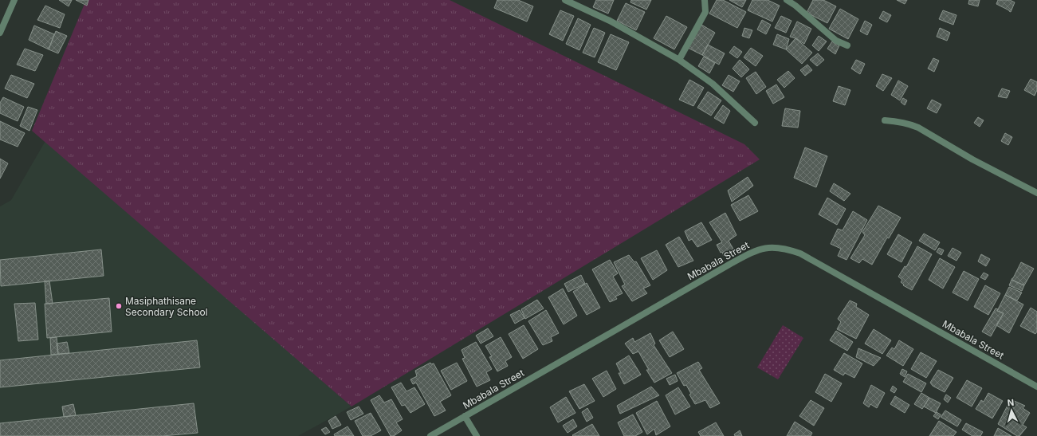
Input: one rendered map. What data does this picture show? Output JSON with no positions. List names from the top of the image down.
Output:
{
  "streets": {
    "street": ["Mbabala Street"]
  },
  "places": ["Masiphathisane Secondary School"],
  "north": "top"
}
